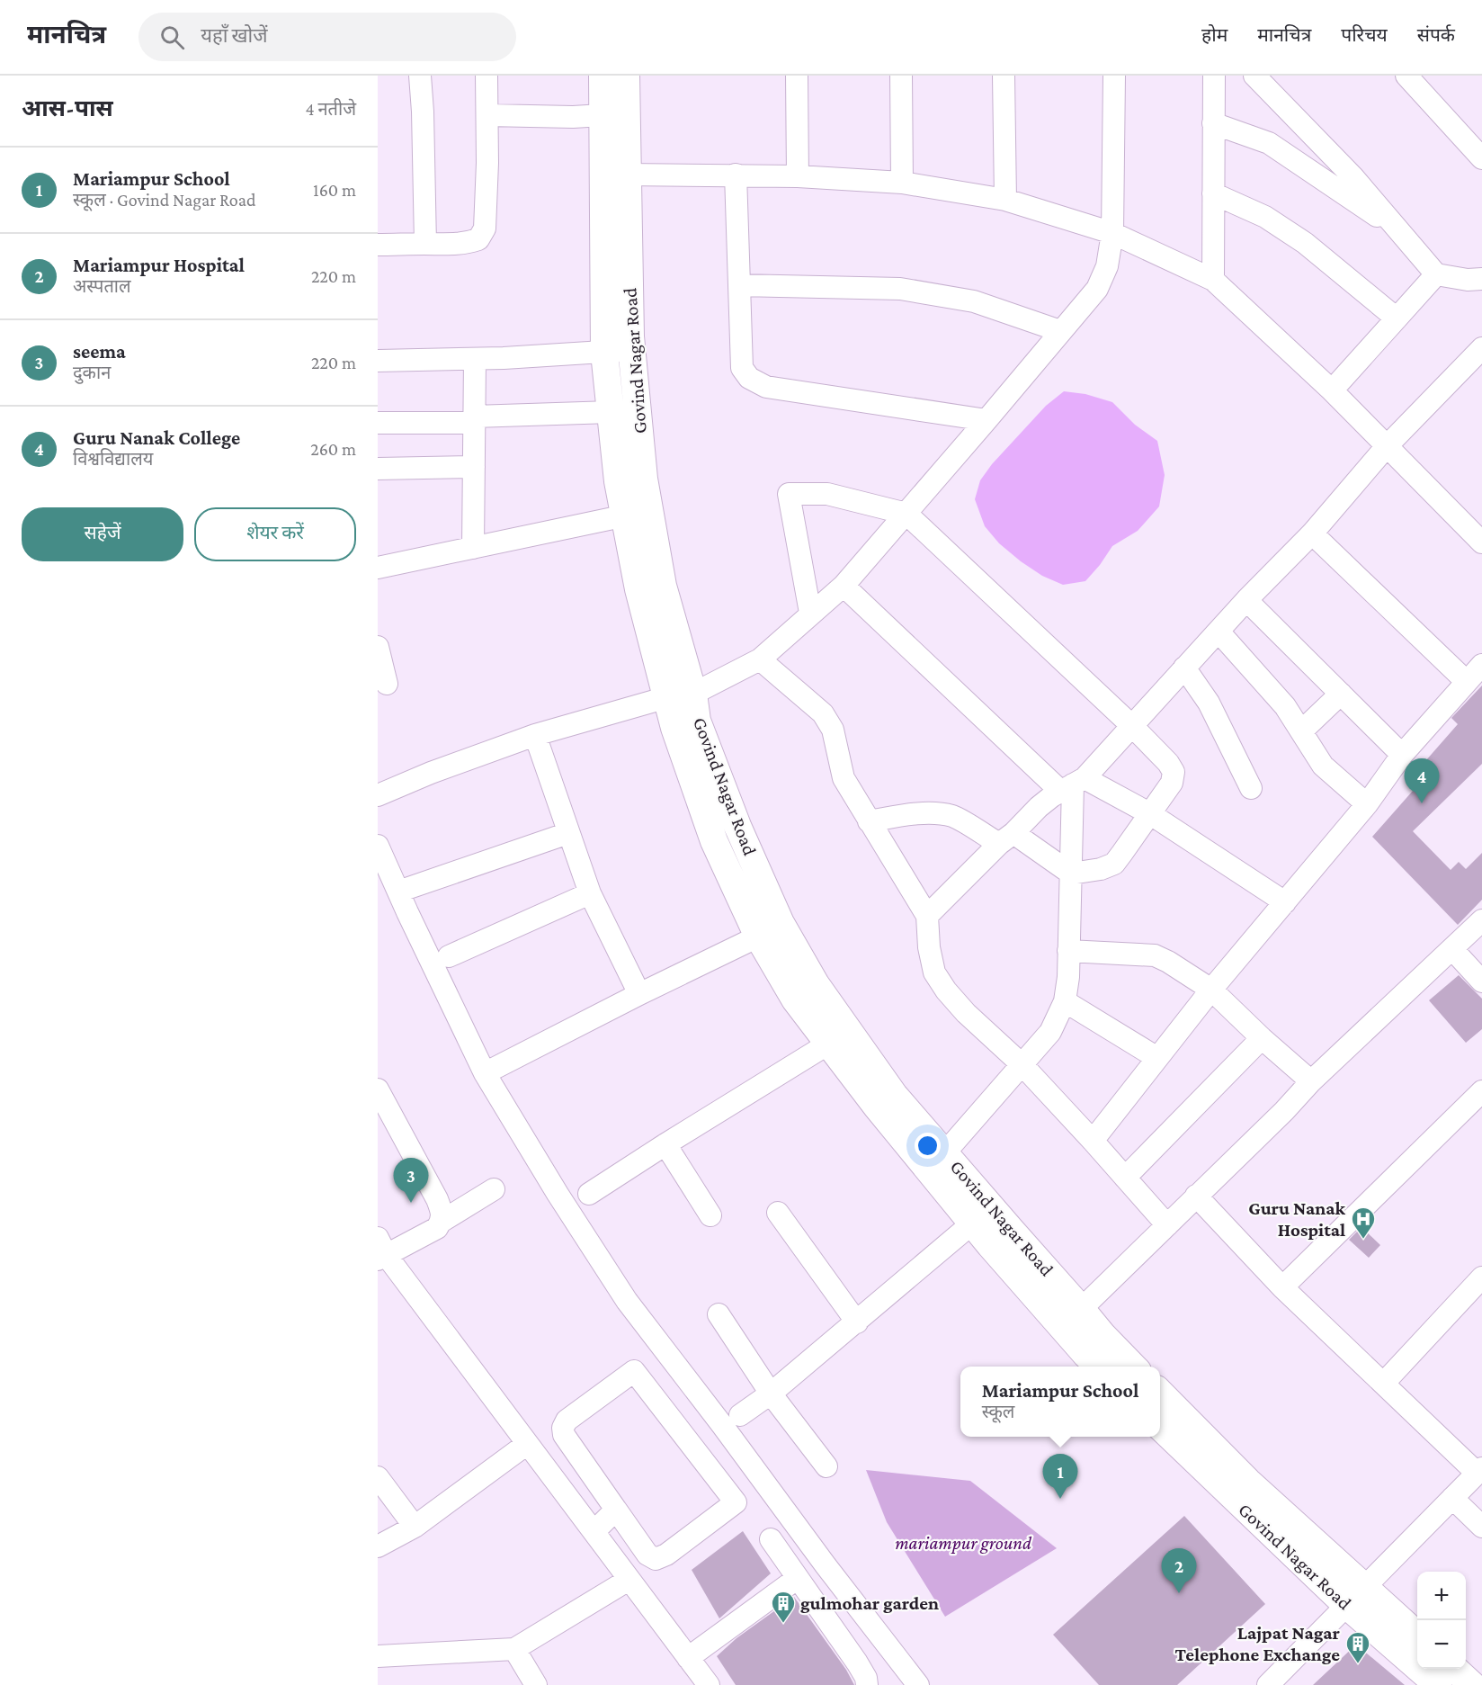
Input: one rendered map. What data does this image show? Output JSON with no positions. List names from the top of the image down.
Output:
{
  "streets": {
    "main road": ["Govind Nagar Road"]
  },
  "parks": ["mariampur ground"],
  "places": {
    "hospital": ["Guru Nanak Hospital"],
    "building": ["gulmohar garden", "Lajpat Nagar Telephone Exchange"]
  },
  "page": {
    "header": "मानचित्र",
    "search": "यहाँ खोजें",
    "nav": [
      "होम",
      "मानचित्र",
      "परिचय",
      "संपर्क"
    ],
    "heading": ["आस-पास", "4 नतीजे"],
    "list": [
      {
        "mark": "1",
        "name": "Mariampur School",
        "note": "स्कूल · Govind Nagar Road",
        "value": "160 m"
      },
      {
        "mark": "2",
        "name": "Mariampur Hospital",
        "note": "अस्पताल",
        "value": "220 m"
      },
      {
        "mark": "3",
        "name": "seema",
        "note": "दुकान",
        "value": "220 m"
      },
      {
        "mark": "4",
        "name": "Guru Nanak College",
        "note": "विश्वविद्यालय",
        "value": "260 m"
      }
    ],
    "buttons": ["सहेजें", "शेयर करें"],
    "pins": [
      "4",
      "3",
      "1",
      "2"
    ],
    "popup": ["Mariampur School", "स्कूल"],
    "map_buttons": ["+", "−"]
  }
}
